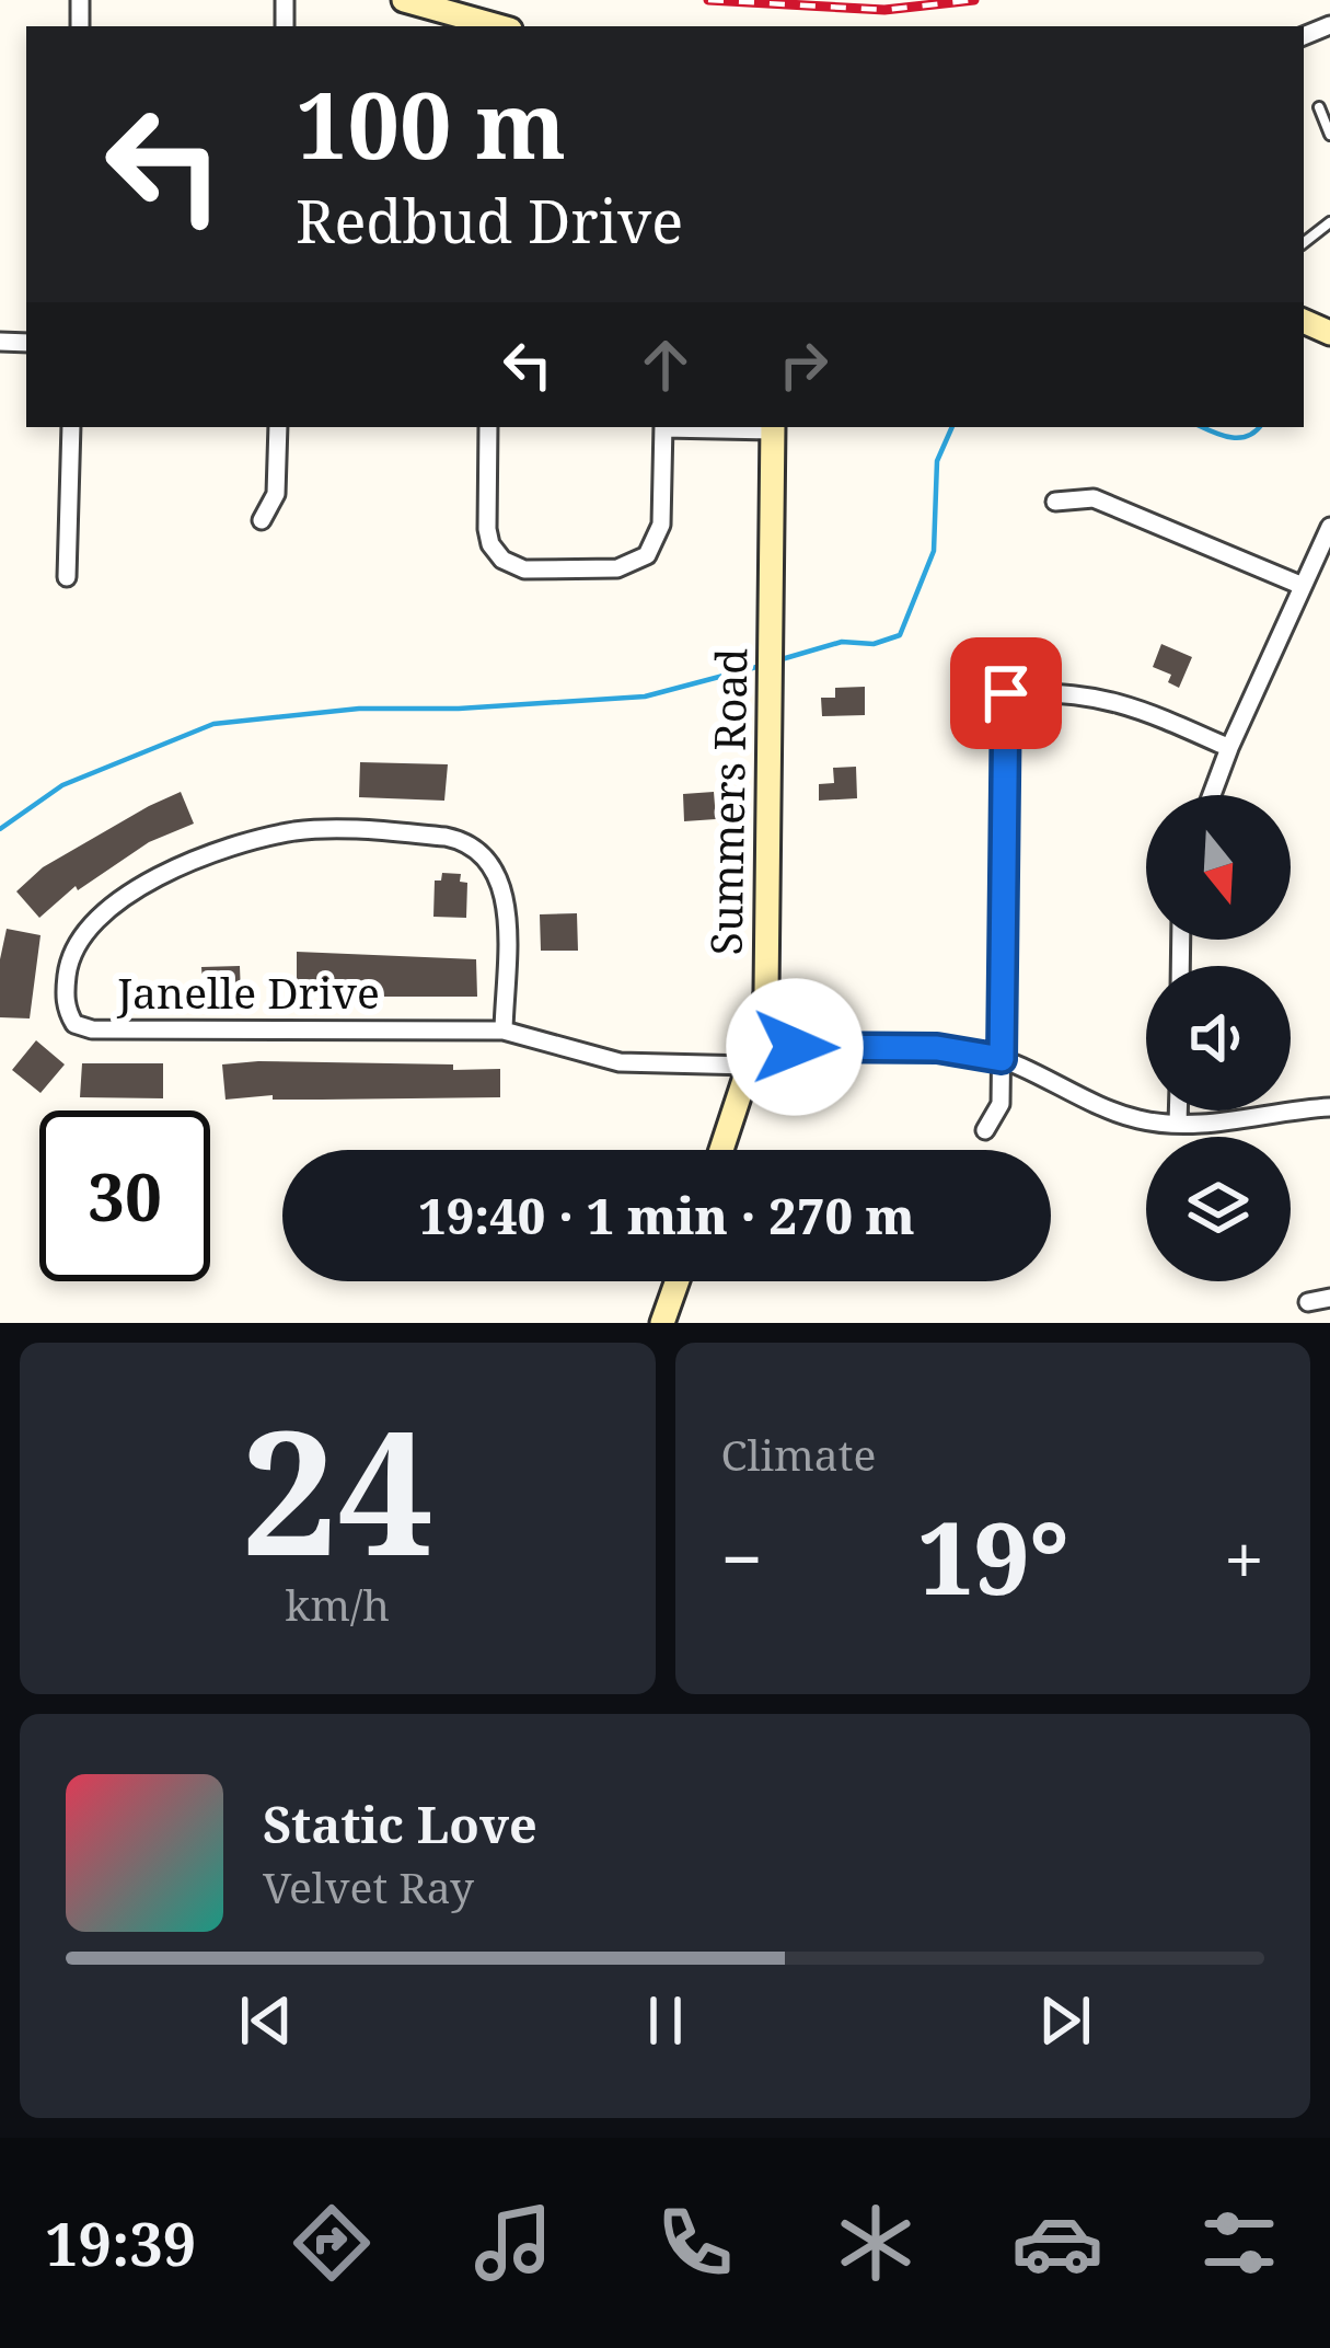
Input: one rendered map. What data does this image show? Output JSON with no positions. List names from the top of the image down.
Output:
{
  "streets": {
    "street": ["Summers Road", "Janelle Drive"]
  },
  "crossings": [
    ["Summers Road", "Janelle Drive"]
  ],
  "north": "bottom",
  "page": {
    "turn": ["100 m", "Redbud Drive"],
    "limit": "30",
    "trip": "19:40 · 1 min · 270 m",
    "tile": [
      ["24", "km/h"],
      "Climate"
    ],
    "heat": ["−", "19°", "+"],
    "song": ["Static Love", "Velvet Ray"],
    "tabs": "19:39"
  }
}
